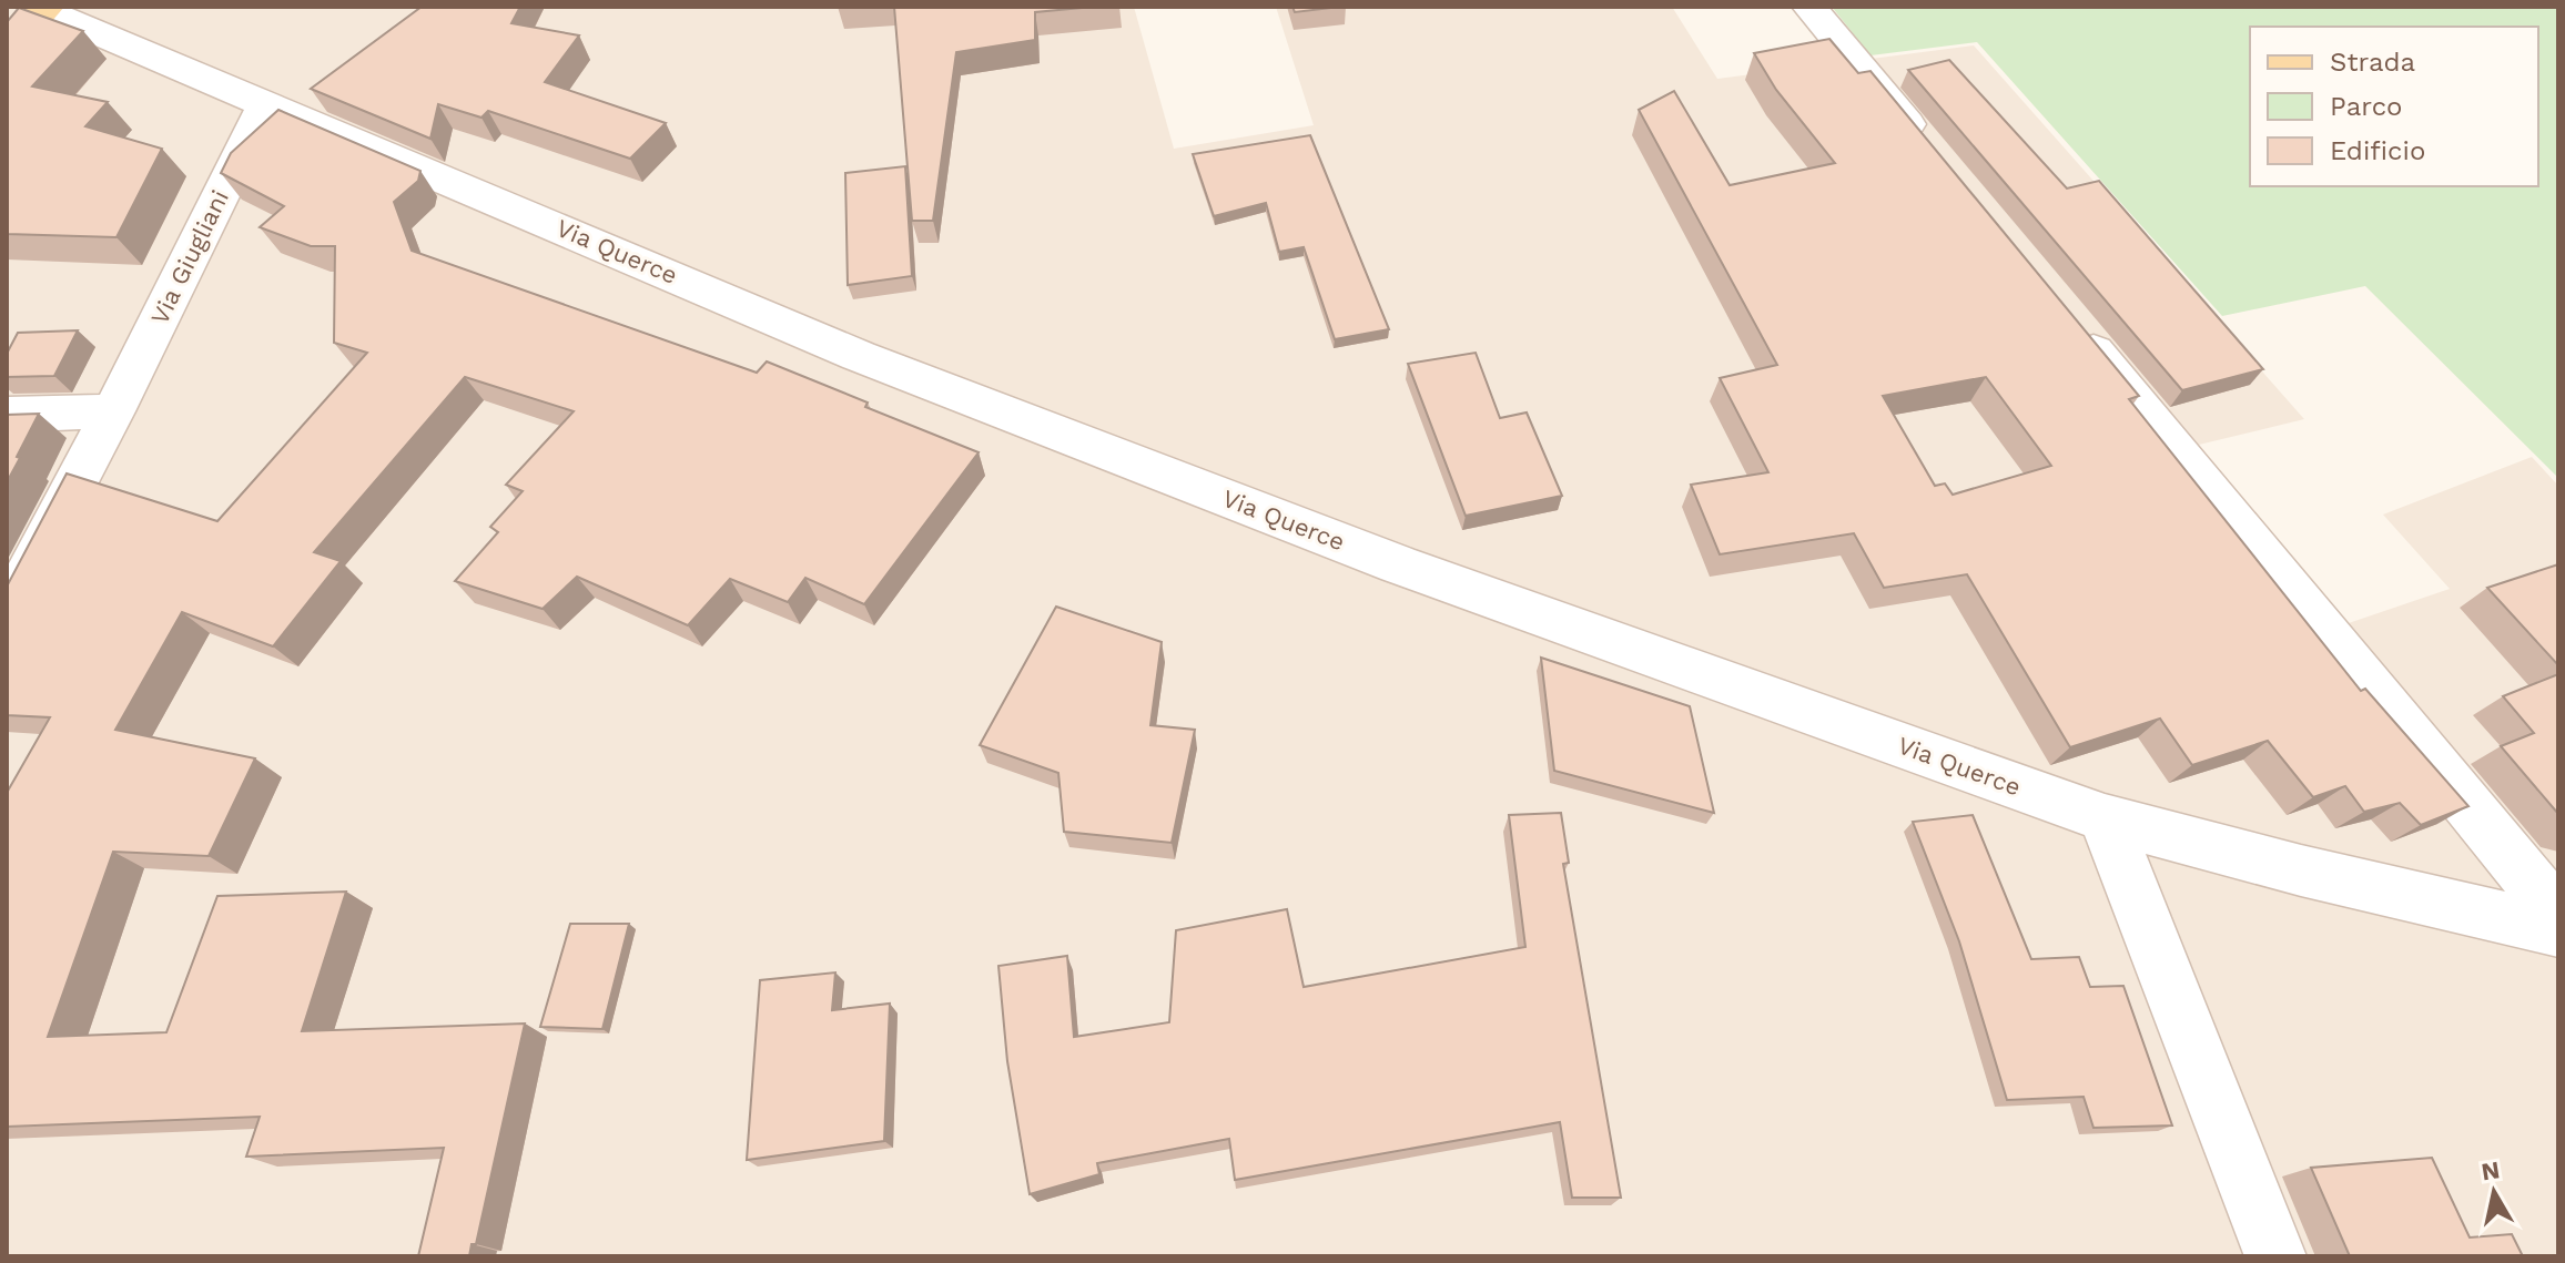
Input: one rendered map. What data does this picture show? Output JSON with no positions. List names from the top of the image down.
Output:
{
  "streets": {
    "street": ["Via Querce", "Via Giugliani"]
  },
  "crossings": [
    ["Via Querce", "Via Giugliani"]
  ],
  "legend": ["Strada", "Parco", "Edificio"],
  "north": "top"
}
